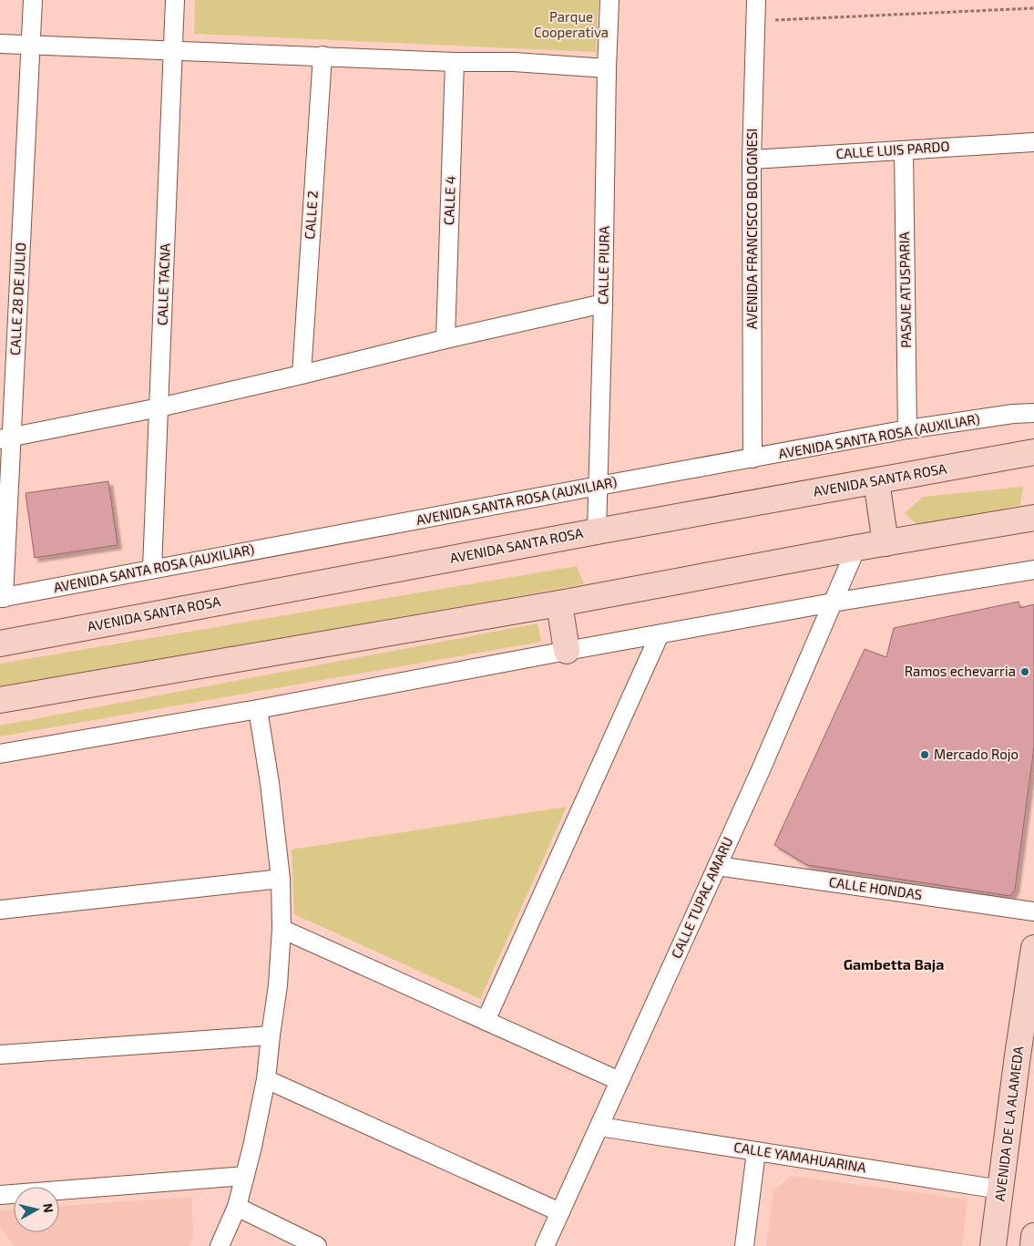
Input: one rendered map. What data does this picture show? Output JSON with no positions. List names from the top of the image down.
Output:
{
  "streets": {
    "main road": ["AVENIDA SANTA ROSA", "AVENIDA DE LA ALAMEDA"],
    "street": [
      "CALLE LUIS PARDO",
      "CALLE 4",
      "CALLE 2",
      "AVENIDA FRANCISCO BOLOGNESI",
      "CALLE PIURA",
      "CALLE TACNA",
      "PASAJE ATUSPARIA",
      "CALLE 28 DE JULIO",
      "AVENIDA SANTA ROSA (AUXILIAR)",
      "CALLE HONDAS",
      "CALLE TUPAC AMARU",
      "CALLE YAMAHUARINA"
    ]
  },
  "crossings": [
    ["CALLE LUIS PARDO", "AVENIDA FRANCISCO BOLOGNESI"],
    ["CALLE LUIS PARDO", "PASAJE ATUSPARIA"],
    ["AVENIDA FRANCISCO BOLOGNESI", "AVENIDA SANTA ROSA (AUXILIAR)"],
    ["CALLE PIURA", "AVENIDA SANTA ROSA (AUXILIAR)"],
    ["CALLE PIURA", "AVENIDA SANTA ROSA"],
    ["CALLE TACNA", "AVENIDA SANTA ROSA (AUXILIAR)"],
    ["PASAJE ATUSPARIA", "AVENIDA SANTA ROSA (AUXILIAR)"],
    ["CALLE 28 DE JULIO", "AVENIDA SANTA ROSA (AUXILIAR)"],
    ["CALLE HONDAS", "CALLE TUPAC AMARU"],
    ["CALLE TUPAC AMARU", "CALLE YAMAHUARINA"],
    ["AVENIDA DE LA ALAMEDA", "CALLE YAMAHUARINA"]
  ],
  "districts": ["Gambetta Baja"],
  "parks": ["Parque Cooperativa"],
  "places": ["Ramos echevarria", "Mercado Rojo"],
  "north": "right"
}
